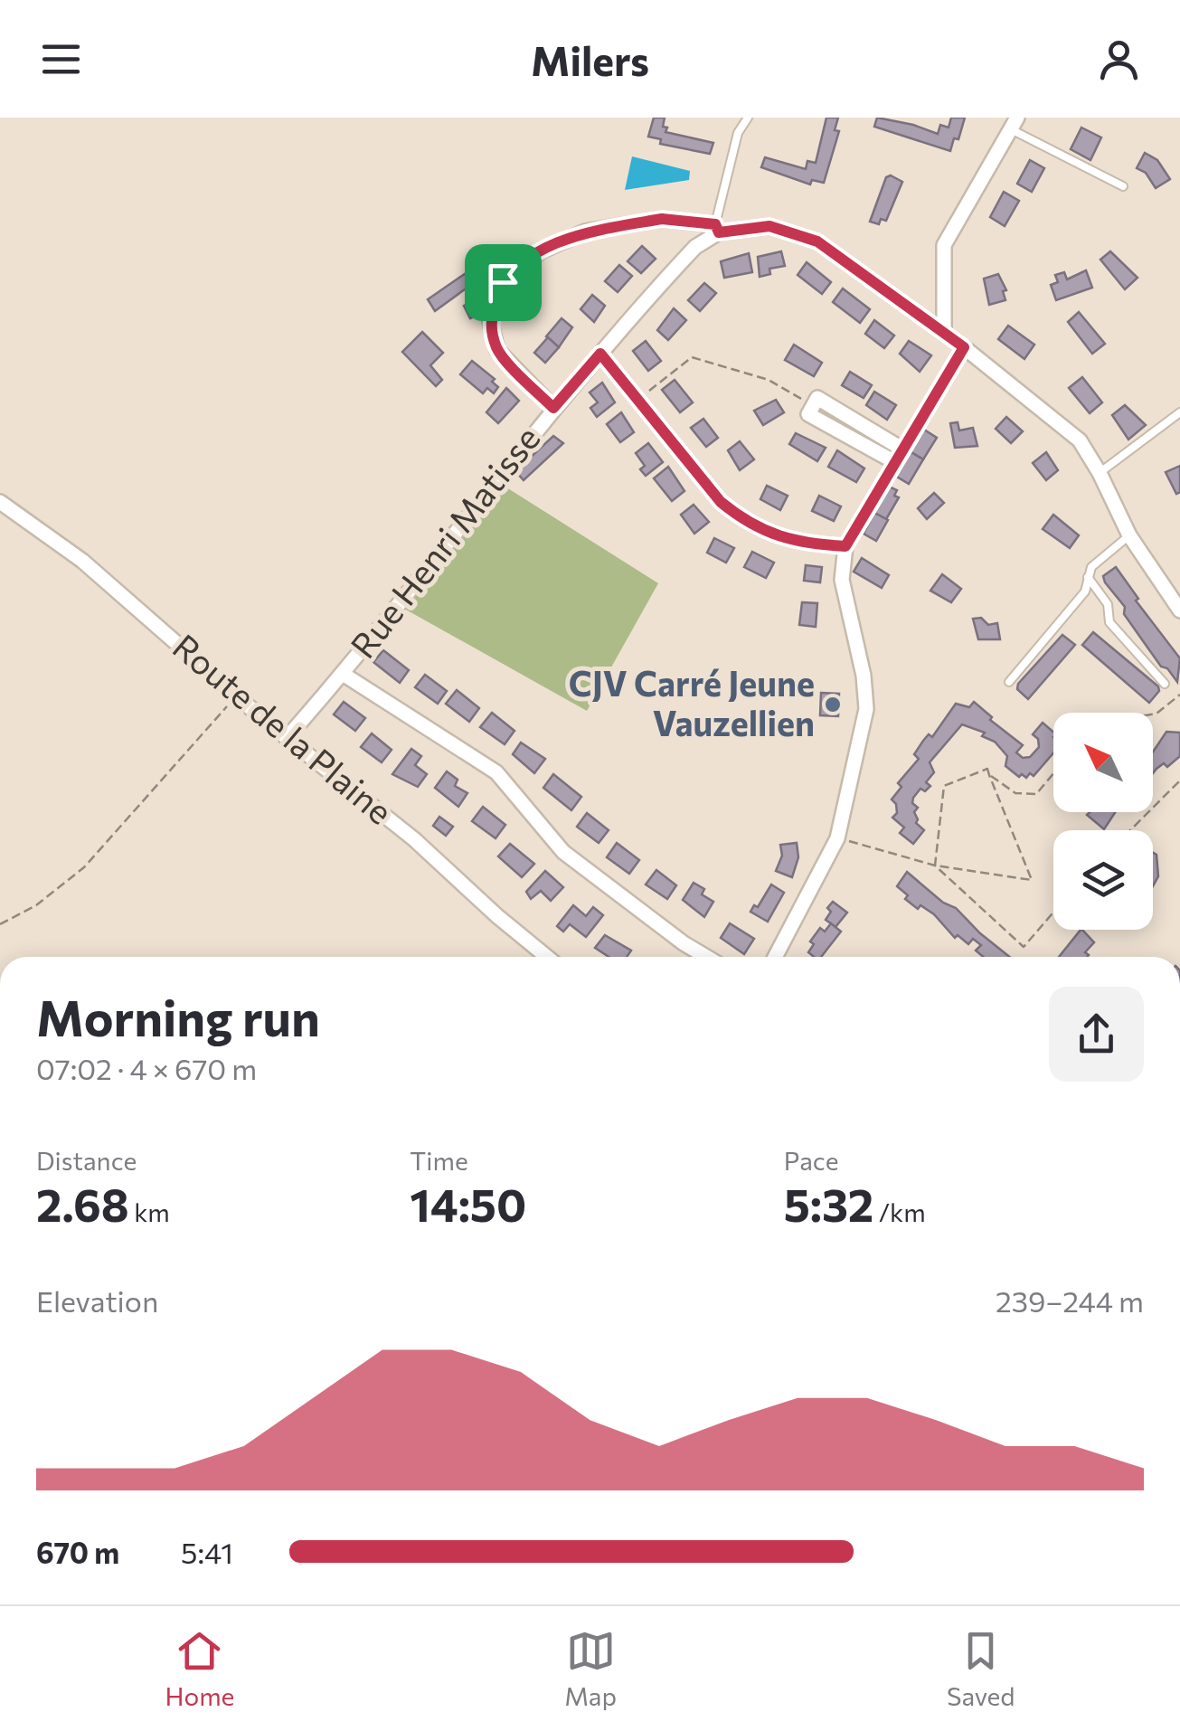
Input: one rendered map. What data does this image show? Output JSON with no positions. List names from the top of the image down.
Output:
{
  "streets": {
    "street": ["Rue Henri Matisse", "Route de la Plaine"]
  },
  "crossings": [
    ["Rue Henri Matisse", "Route de la Plaine"]
  ],
  "places": ["CJV Carré Jeune Vauzellien"],
  "north": "top left",
  "page": {
    "header": "Milers",
    "heading": ["Morning run", "07:02 · 4 × 670 m"],
    "stats": [
      ["Distance", "2.68 km"],
      ["Time", "14:50"],
      ["Pace", "5:32 /km"]
    ],
    "chart": ["Elevation", "239–244 m"],
    "list": [
      {
        "name": "670 m",
        "note": "5:41"
      }
    ],
    "tabs": ["Home", "Map", "Saved"]
  }
}
